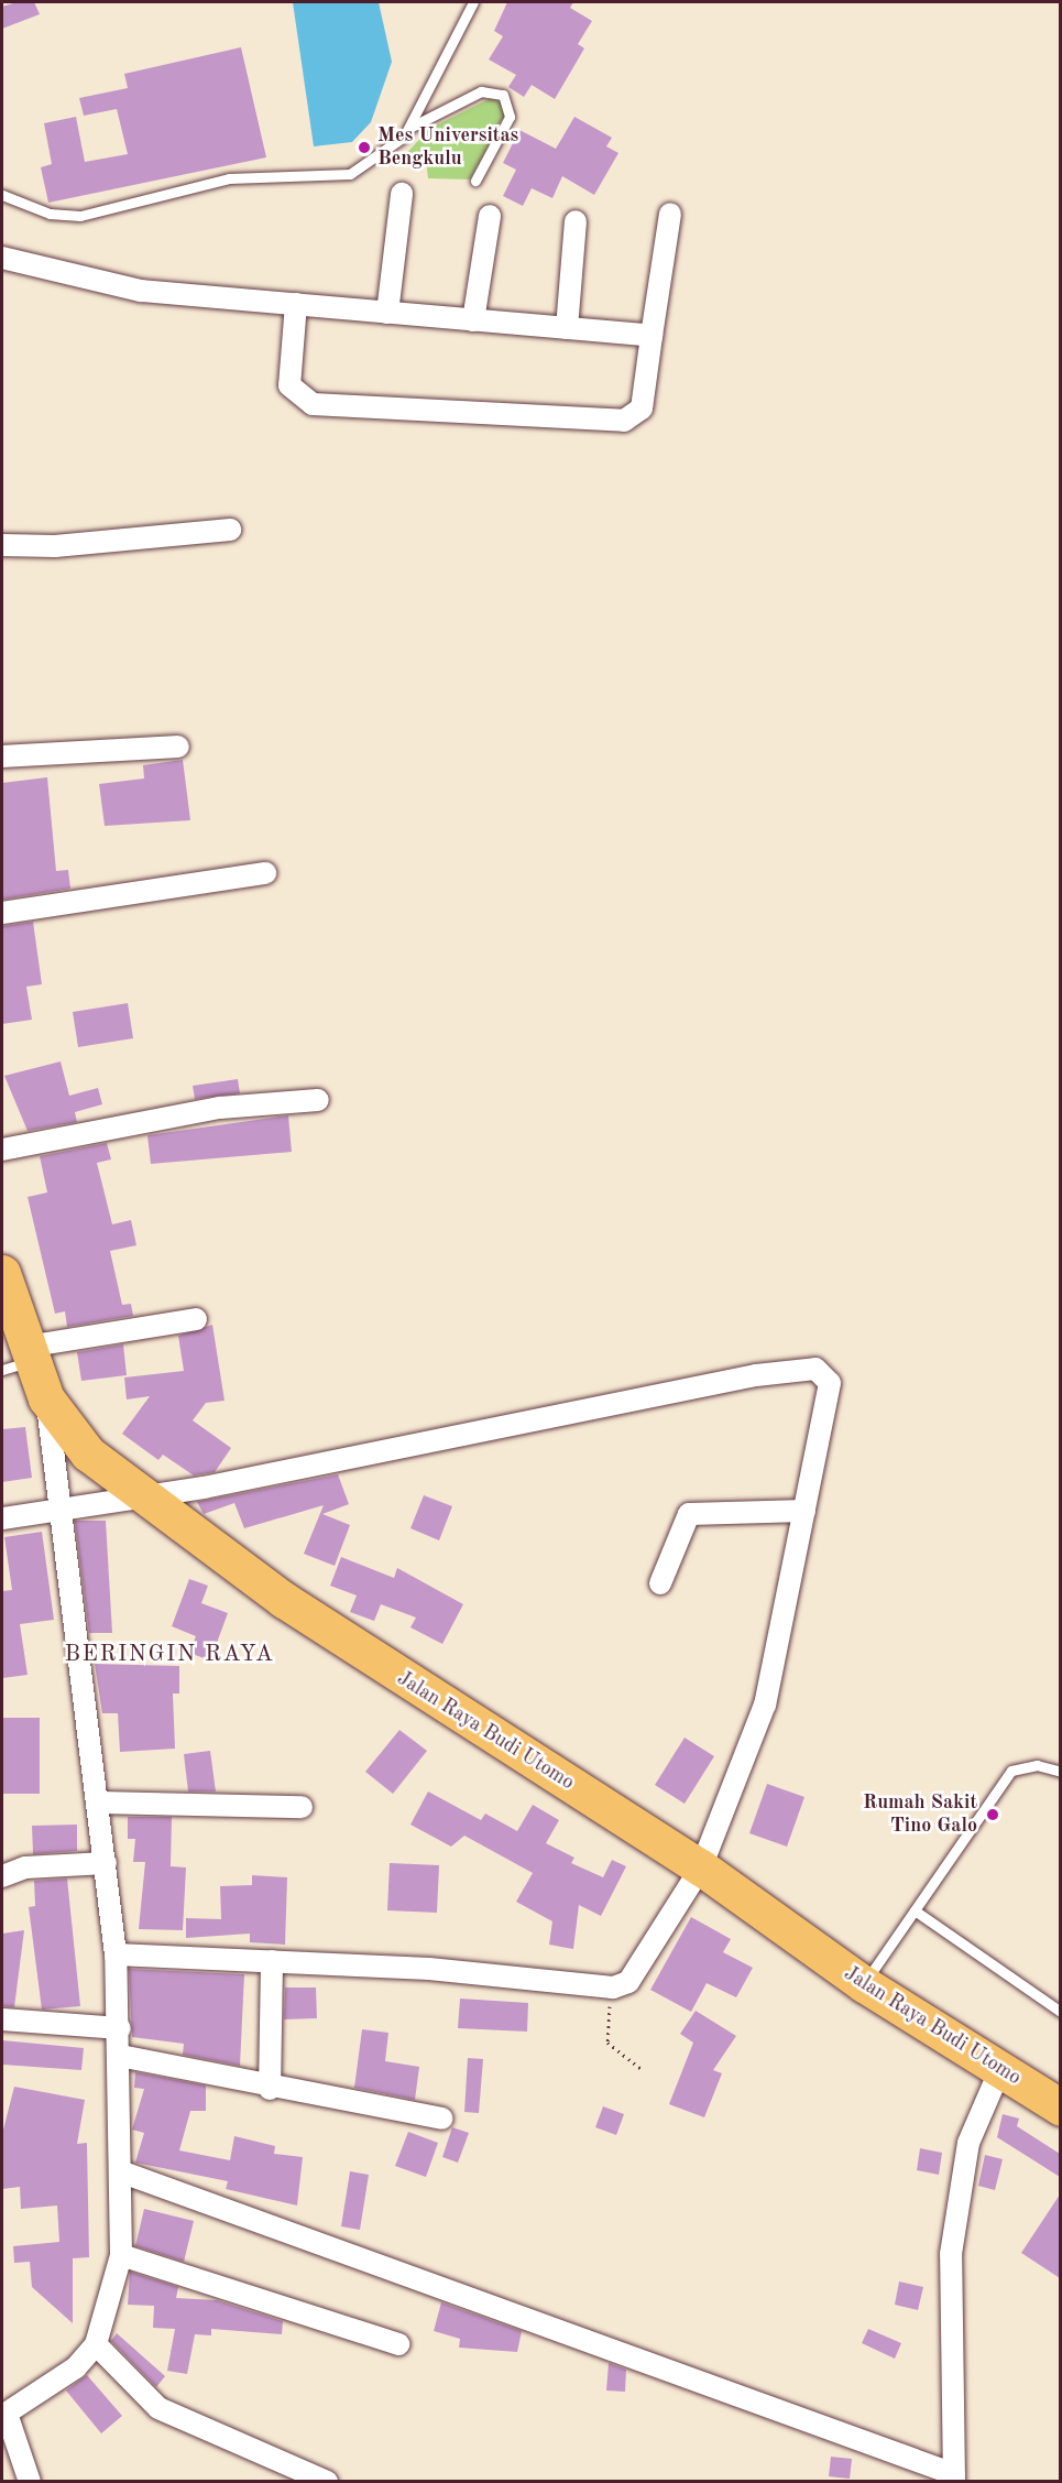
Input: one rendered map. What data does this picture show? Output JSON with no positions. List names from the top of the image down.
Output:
{
  "streets": {
    "highway": ["Jalan Raya Budi Utomo"]
  },
  "districts": ["BERINGIN RAYA"],
  "places": ["Mes Universitas Bengkulu", "Rumah Sakit Tino Galo"]
}
